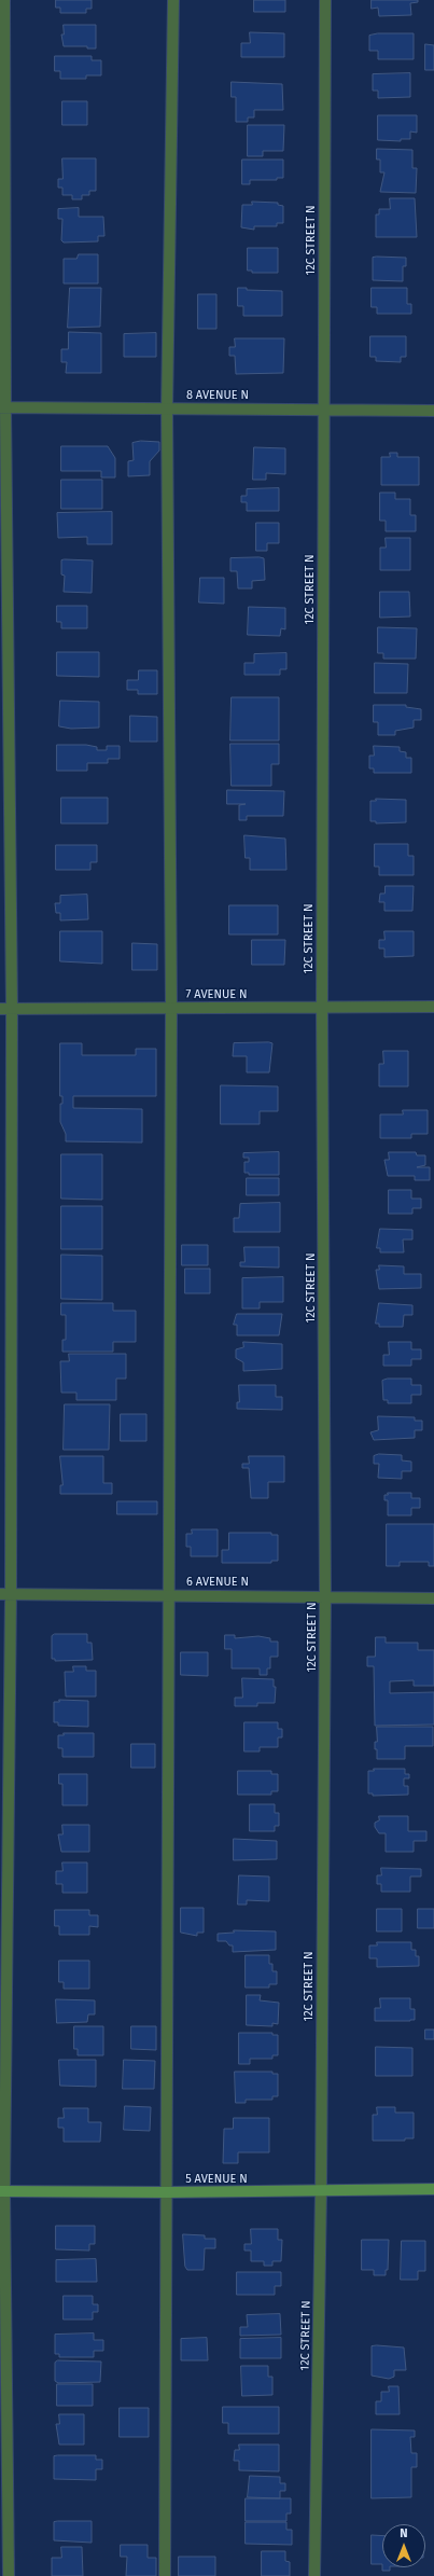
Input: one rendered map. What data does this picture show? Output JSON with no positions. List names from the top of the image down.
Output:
{
  "streets": {
    "main road": ["5 AVENUE N"],
    "street": [
      "12C STREET N",
      "8 AVENUE N",
      "7 AVENUE N",
      "6 AVENUE N"
    ]
  },
  "crossings": [
    ["12C STREET N", "8 AVENUE N"],
    ["12C STREET N", "7 AVENUE N"],
    ["12C STREET N", "6 AVENUE N"],
    ["12C STREET N", "5 AVENUE N"]
  ],
  "north": "top"
}
